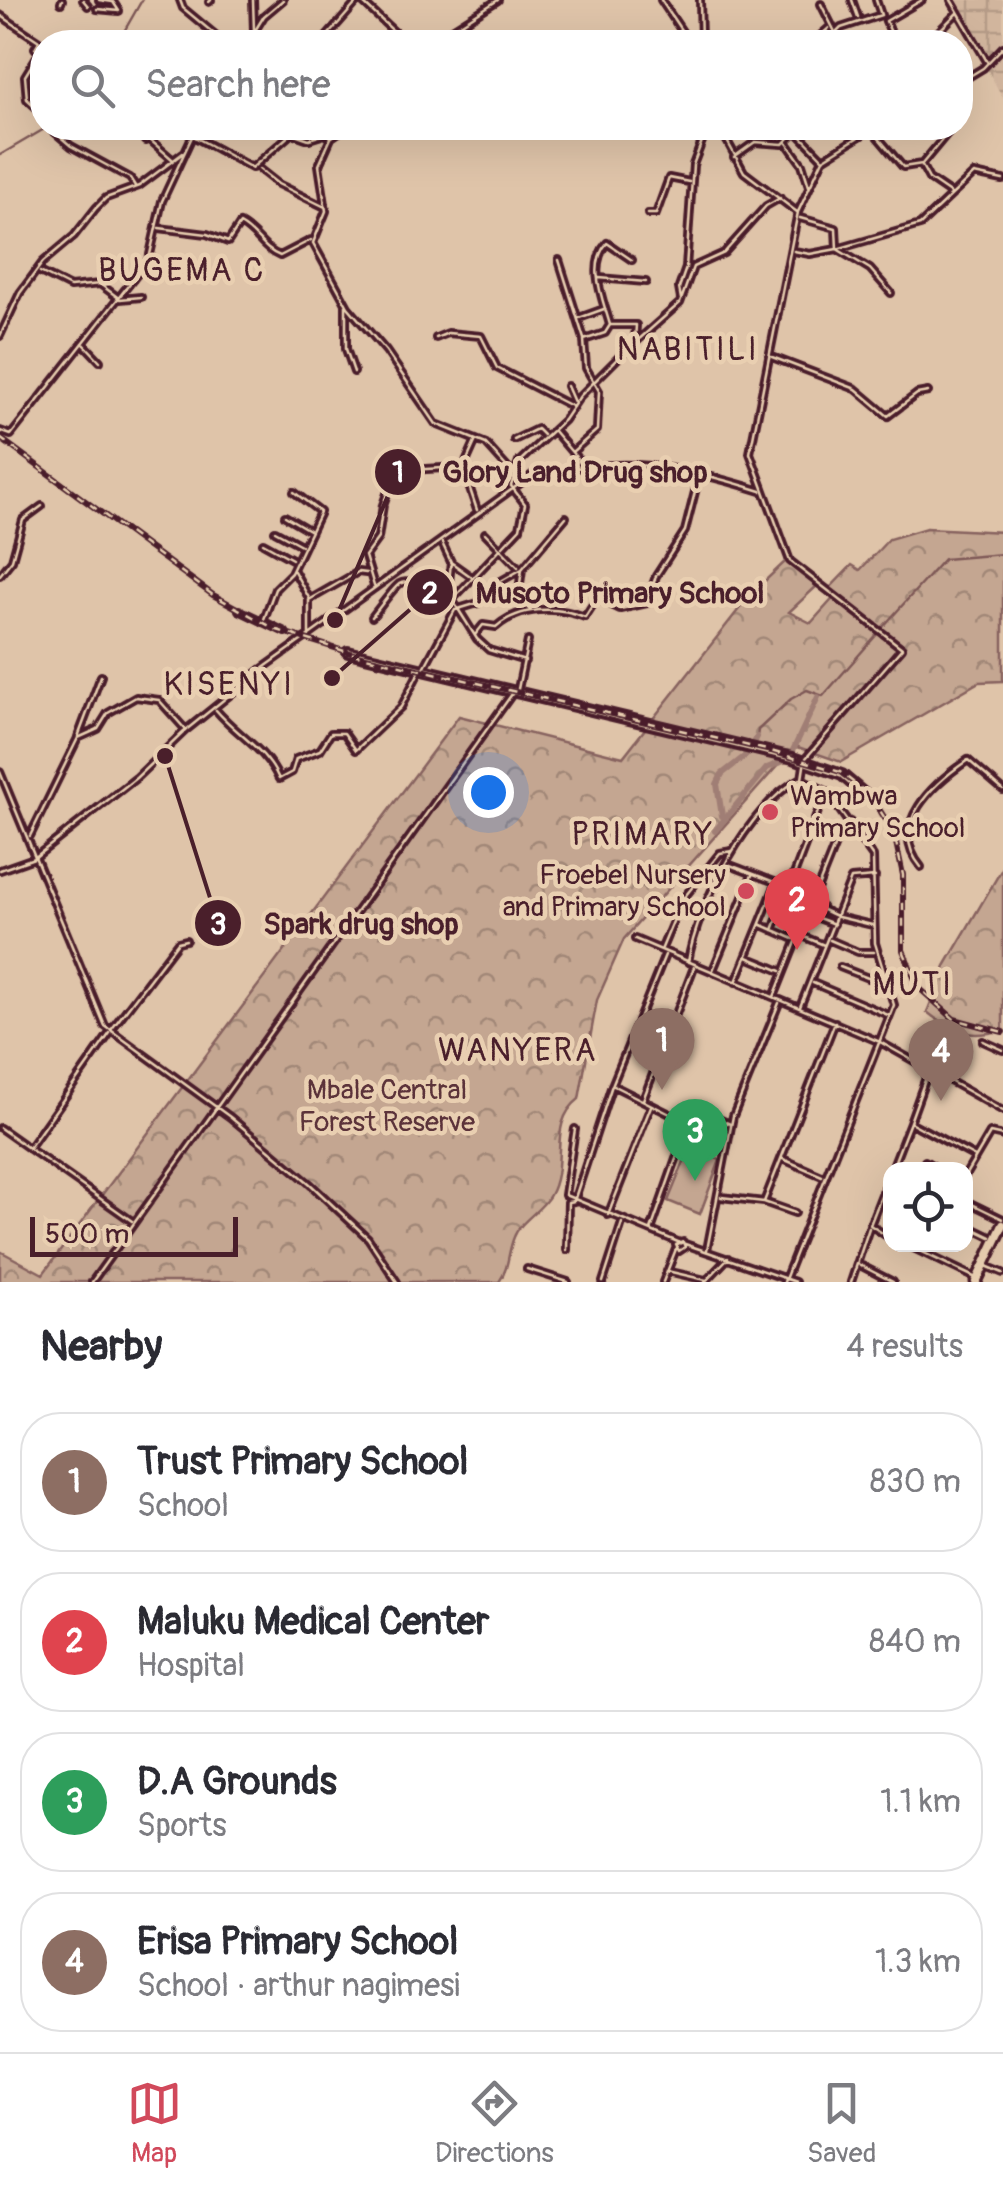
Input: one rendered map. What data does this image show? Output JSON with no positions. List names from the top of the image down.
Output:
{
  "districts": [
    "BUGEMA C",
    "NABITILI",
    "KISENYI",
    "PRIMARY",
    "MUTI",
    "WANYERA"
  ],
  "parks": ["Mbale Central Forest Reserve"],
  "places": [
    "Glory Land Drug shop",
    "Musoto Primary School",
    "Spark drug shop",
    "Wambwa Primary School",
    "Froebel Nursery and Primary School"
  ],
  "scale_bar": "500 m",
  "page": {
    "search": "Search here",
    "pins": [
      "2",
      "1",
      "4",
      "3"
    ],
    "scale": "500 m",
    "heading": ["Nearby", "4 results"],
    "list": [
      {
        "mark": "1",
        "name": "Trust Primary School",
        "note": "School",
        "value": "830 m"
      },
      {
        "mark": "2",
        "name": "Maluku Medical Center",
        "note": "Hospital",
        "value": "840 m"
      },
      {
        "mark": "3",
        "name": "D.A Grounds",
        "note": "Sports",
        "value": "1.1 km"
      },
      {
        "mark": "4",
        "name": "Erisa Primary School",
        "note": "School · arthur nagimesi",
        "value": "1.3 km"
      }
    ],
    "nav": ["Map", "Directions", "Saved"]
  }
}
